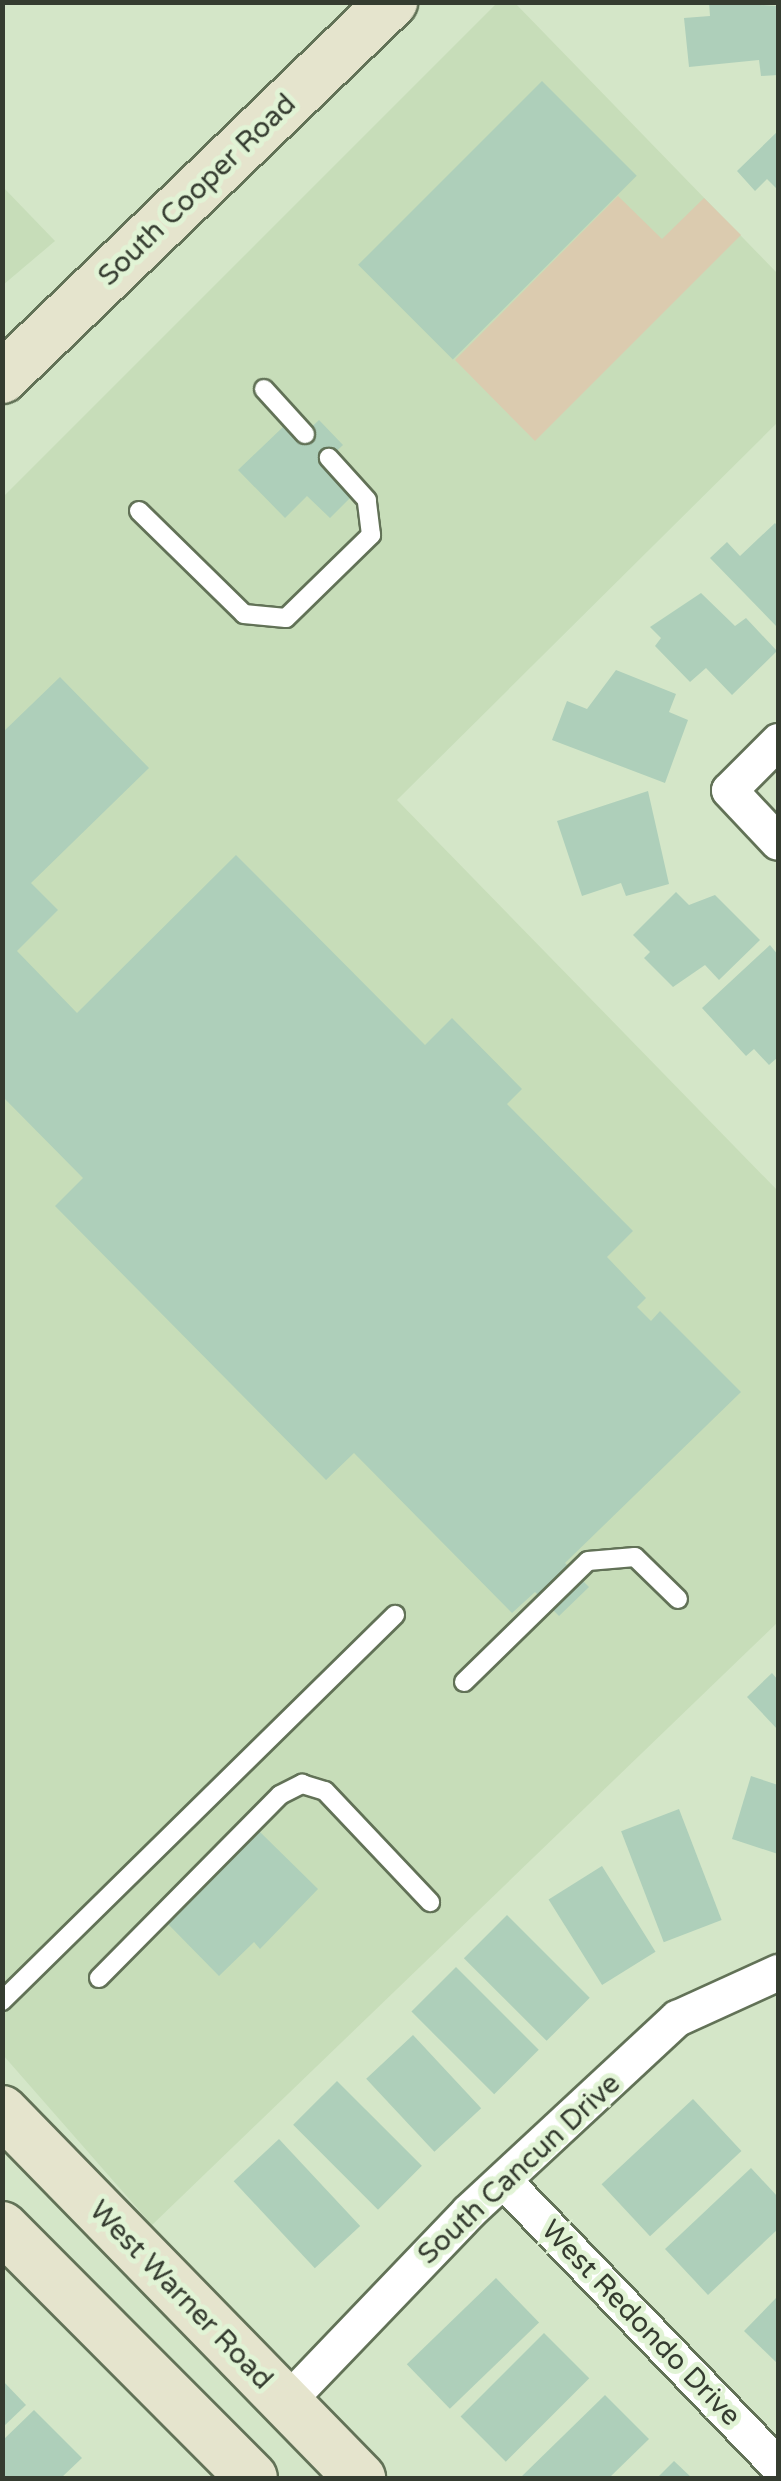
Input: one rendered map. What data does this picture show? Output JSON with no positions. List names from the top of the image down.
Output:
{
  "streets": {
    "main road": ["South Cooper Road", "West Warner Road"],
    "street": ["South Cancun Drive", "West Redondo Drive"]
  },
  "crossings": [
    ["South Cancun Drive", "West Warner Road"],
    ["South Cancun Drive", "West Redondo Drive"]
  ]
}
